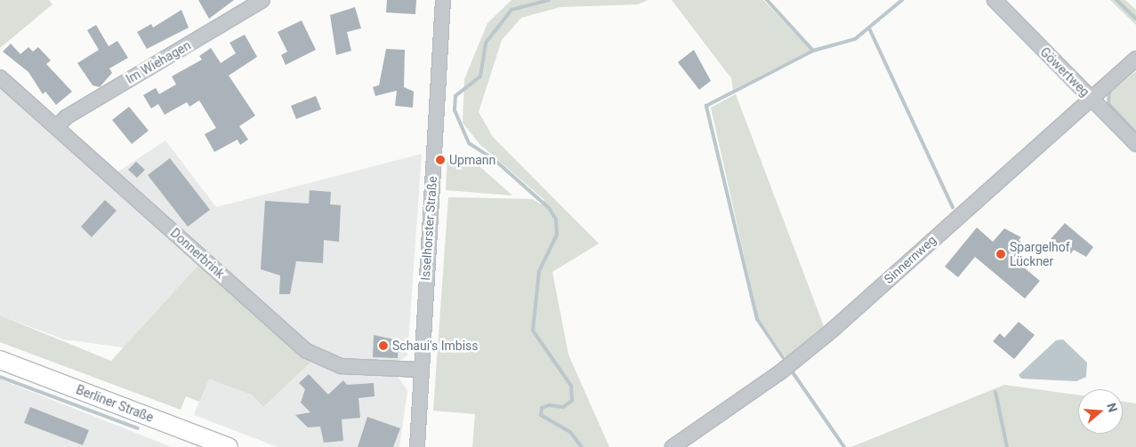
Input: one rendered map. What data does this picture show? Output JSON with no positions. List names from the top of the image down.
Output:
{
  "streets": {
    "main road": ["Berliner Straße"],
    "street": [
      "Im Wiehagen",
      "Göwertweg",
      "Isselhorster Straße",
      "Donnerbrink",
      "Sinnernweg"
    ]
  },
  "crossings": [
    ["Im Wiehagen", "Donnerbrink"],
    ["Göwertweg", "Sinnernweg"],
    ["Isselhorster Straße", "Donnerbrink"]
  ],
  "places": ["Upmann", "Spargelhof Lückner", "Schaui's Imbiss"],
  "north": "right"
}
